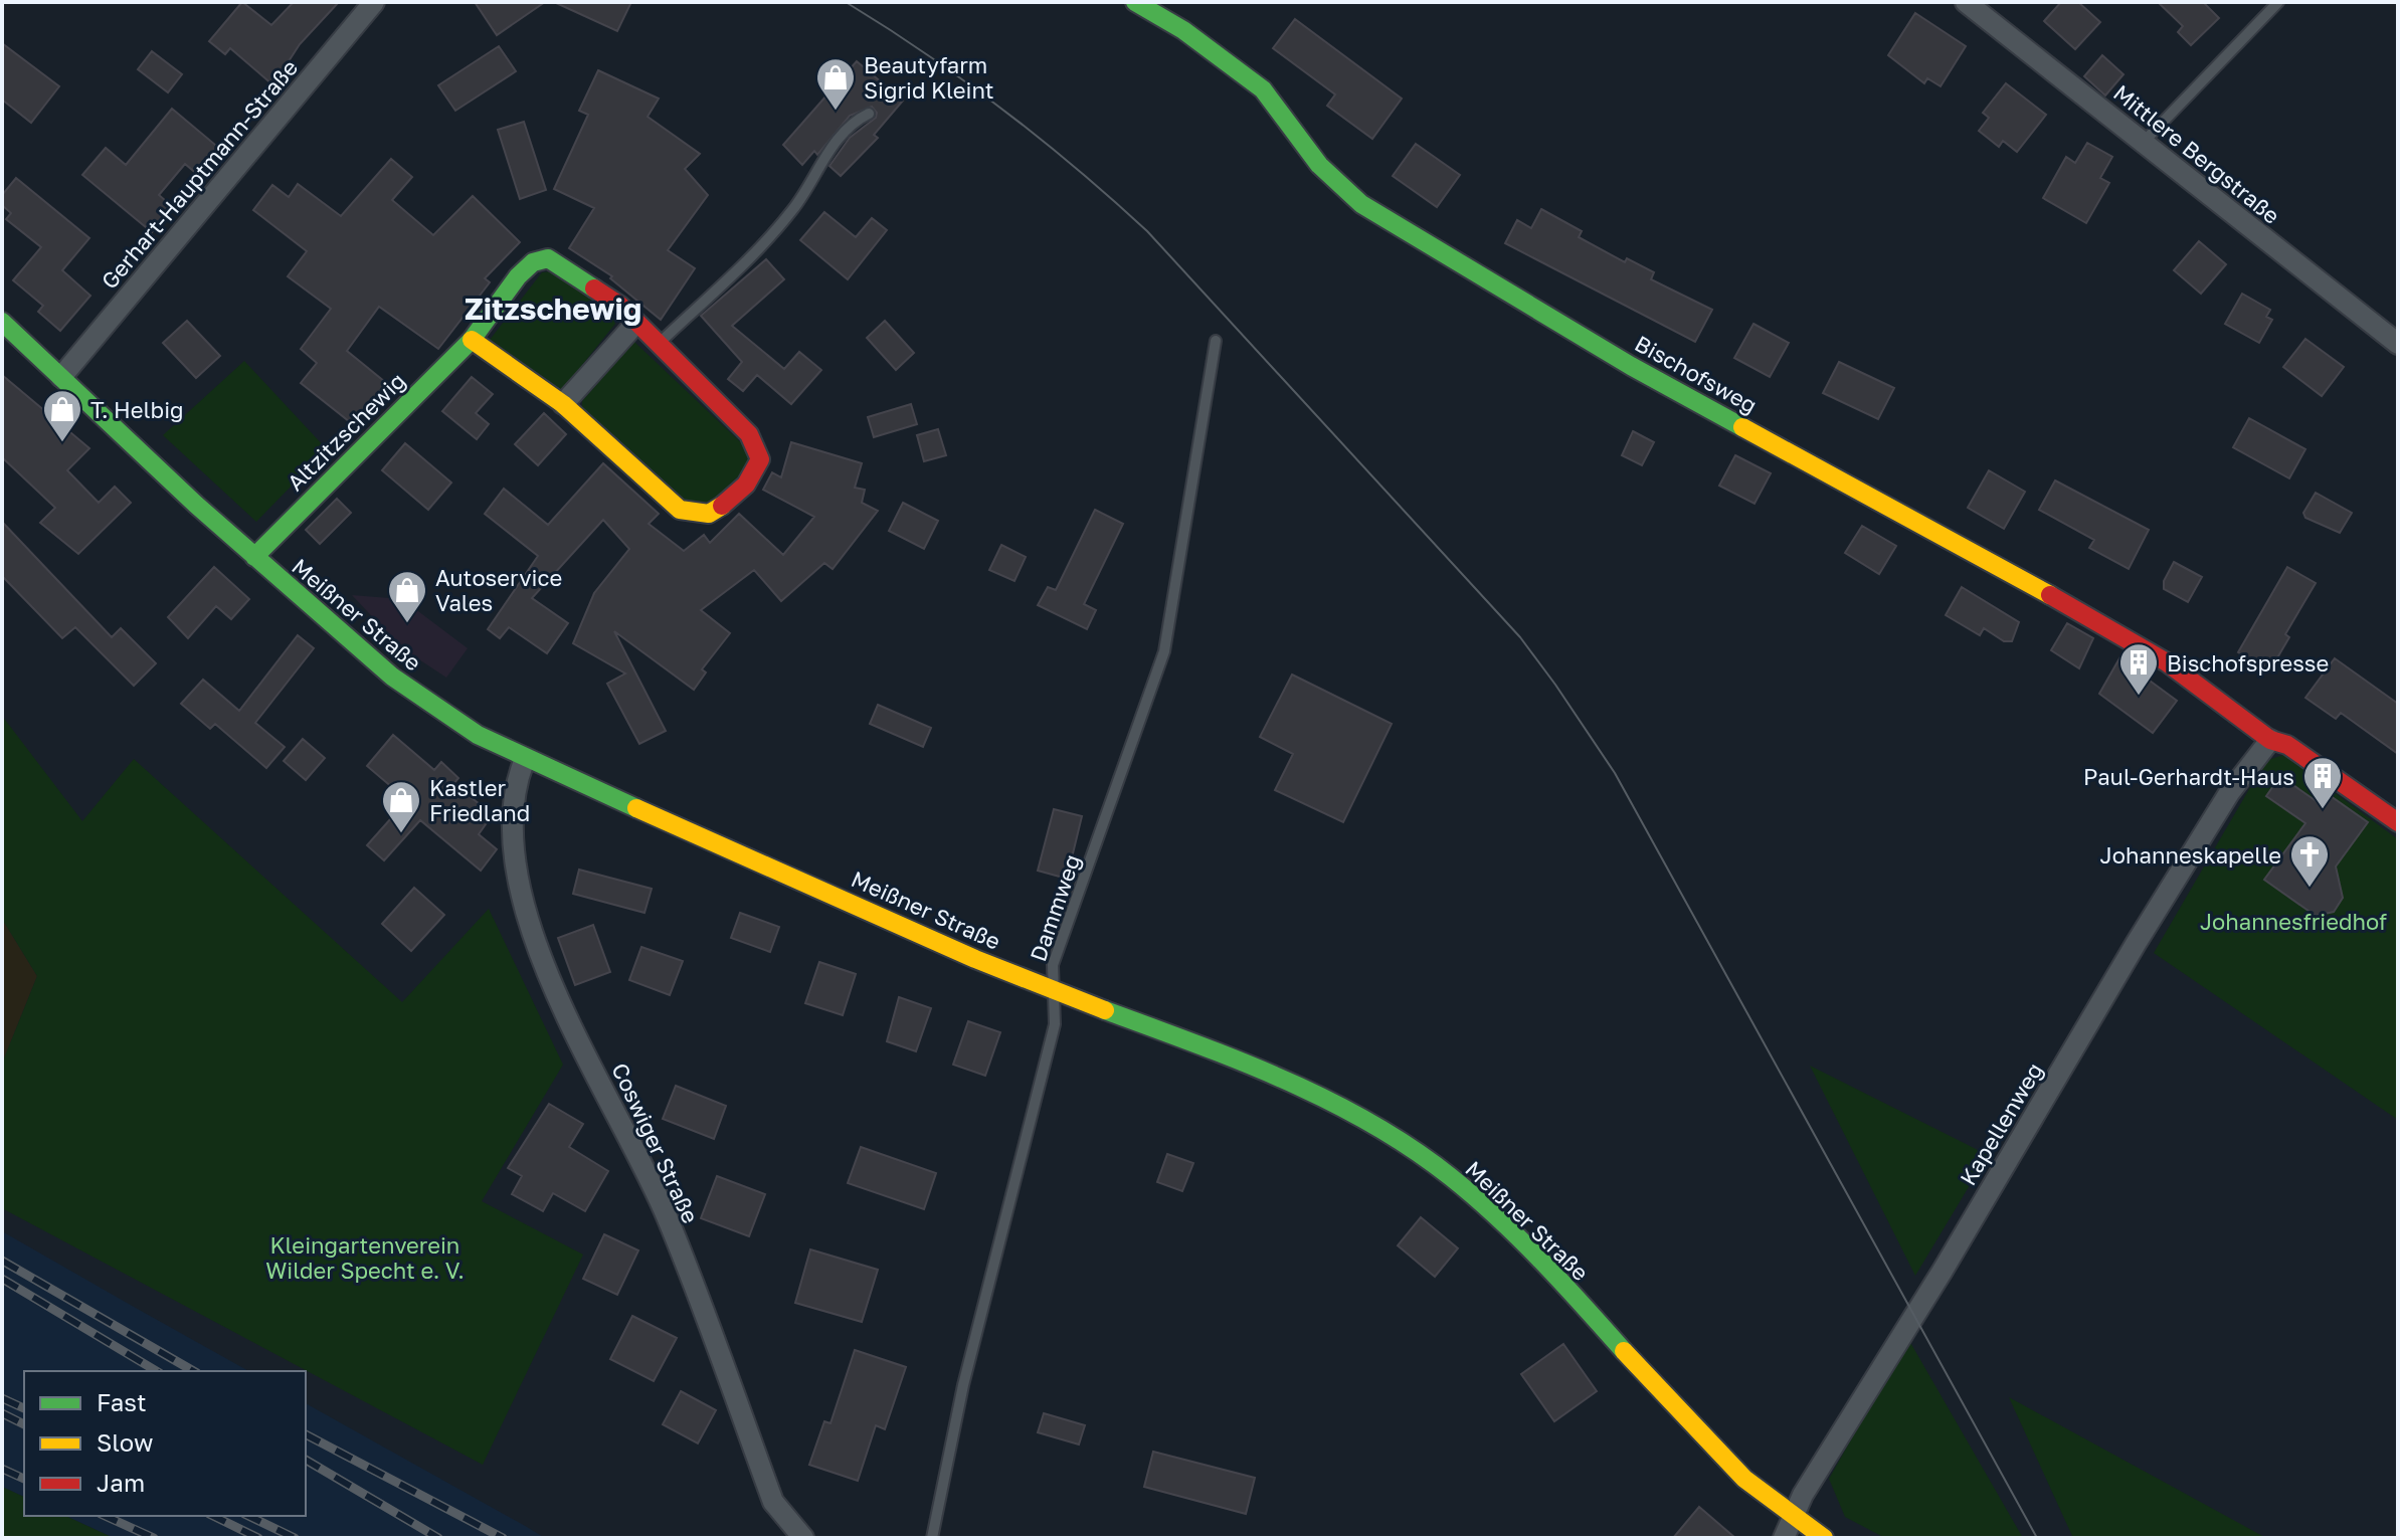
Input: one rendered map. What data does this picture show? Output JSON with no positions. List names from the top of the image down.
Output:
{
  "streets": {
    "street": [
      "Mittlere Bergstraße",
      "Gerhart-Hauptmann-Straße",
      "Bischofsweg",
      "Altzitzschewig",
      "Meißner Straße",
      "Kapellenweg",
      "Coswiger Straße"
    ],
    "lane": ["Dammweg"]
  },
  "crossings": [
    ["Gerhart-Hauptmann-Straße", "Meißner Straße"],
    ["Bischofsweg", "Kapellenweg"],
    ["Altzitzschewig", "Meißner Straße"],
    ["Meißner Straße", "Dammweg"],
    ["Meißner Straße", "Kapellenweg"],
    ["Meißner Straße", "Coswiger Straße"]
  ],
  "districts": ["Zitzschewig"],
  "parks": ["Johannesfriedhof", "Kleingartenverein Wilder Specht e. V."],
  "places": {
    "shop": [
      "Beautyfarm Sigrid Kleint",
      "T. Helbig",
      "Autoservice Vales",
      "Kastler Friedland"
    ],
    "building": ["Bischofspresse", "Paul-Gerhardt-Haus"],
    "church": ["Johanneskapelle"]
  },
  "legend": ["Fast", "Slow", "Jam"]
}
